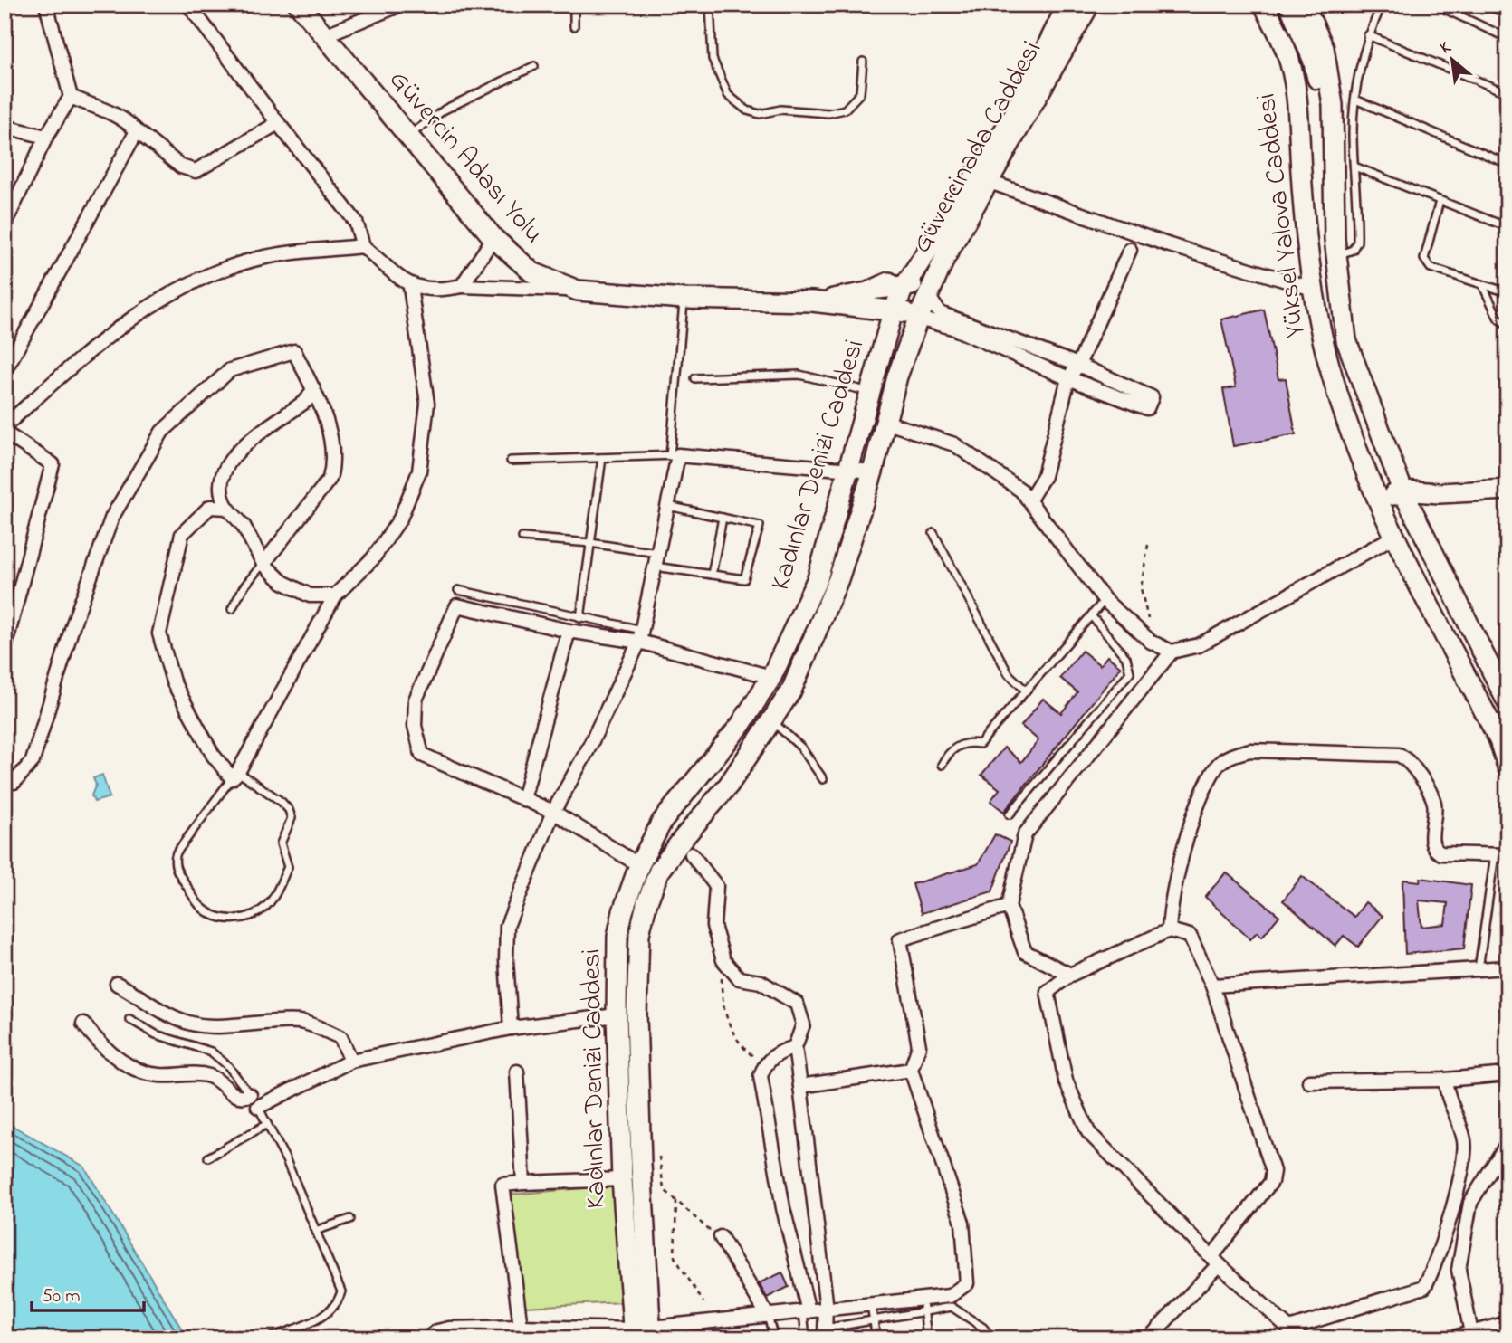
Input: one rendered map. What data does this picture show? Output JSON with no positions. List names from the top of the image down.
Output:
{
  "streets": {
    "main road": [
      "Güvercinada Caddesi",
      "Güvercin Adası Yolu",
      "Yüksel Yalova Caddesi",
      "Kadınlar Denizi Caddesi"
    ]
  },
  "crossings": [
    ["Güvercinada Caddesi", "Güvercin Adası Yolu"],
    ["Güvercinada Caddesi", "Kadınlar Denizi Caddesi"],
    ["Güvercin Adası Yolu", "Kadınlar Denizi Caddesi"]
  ],
  "scale_bar": "50 m",
  "north": "top left"
}
